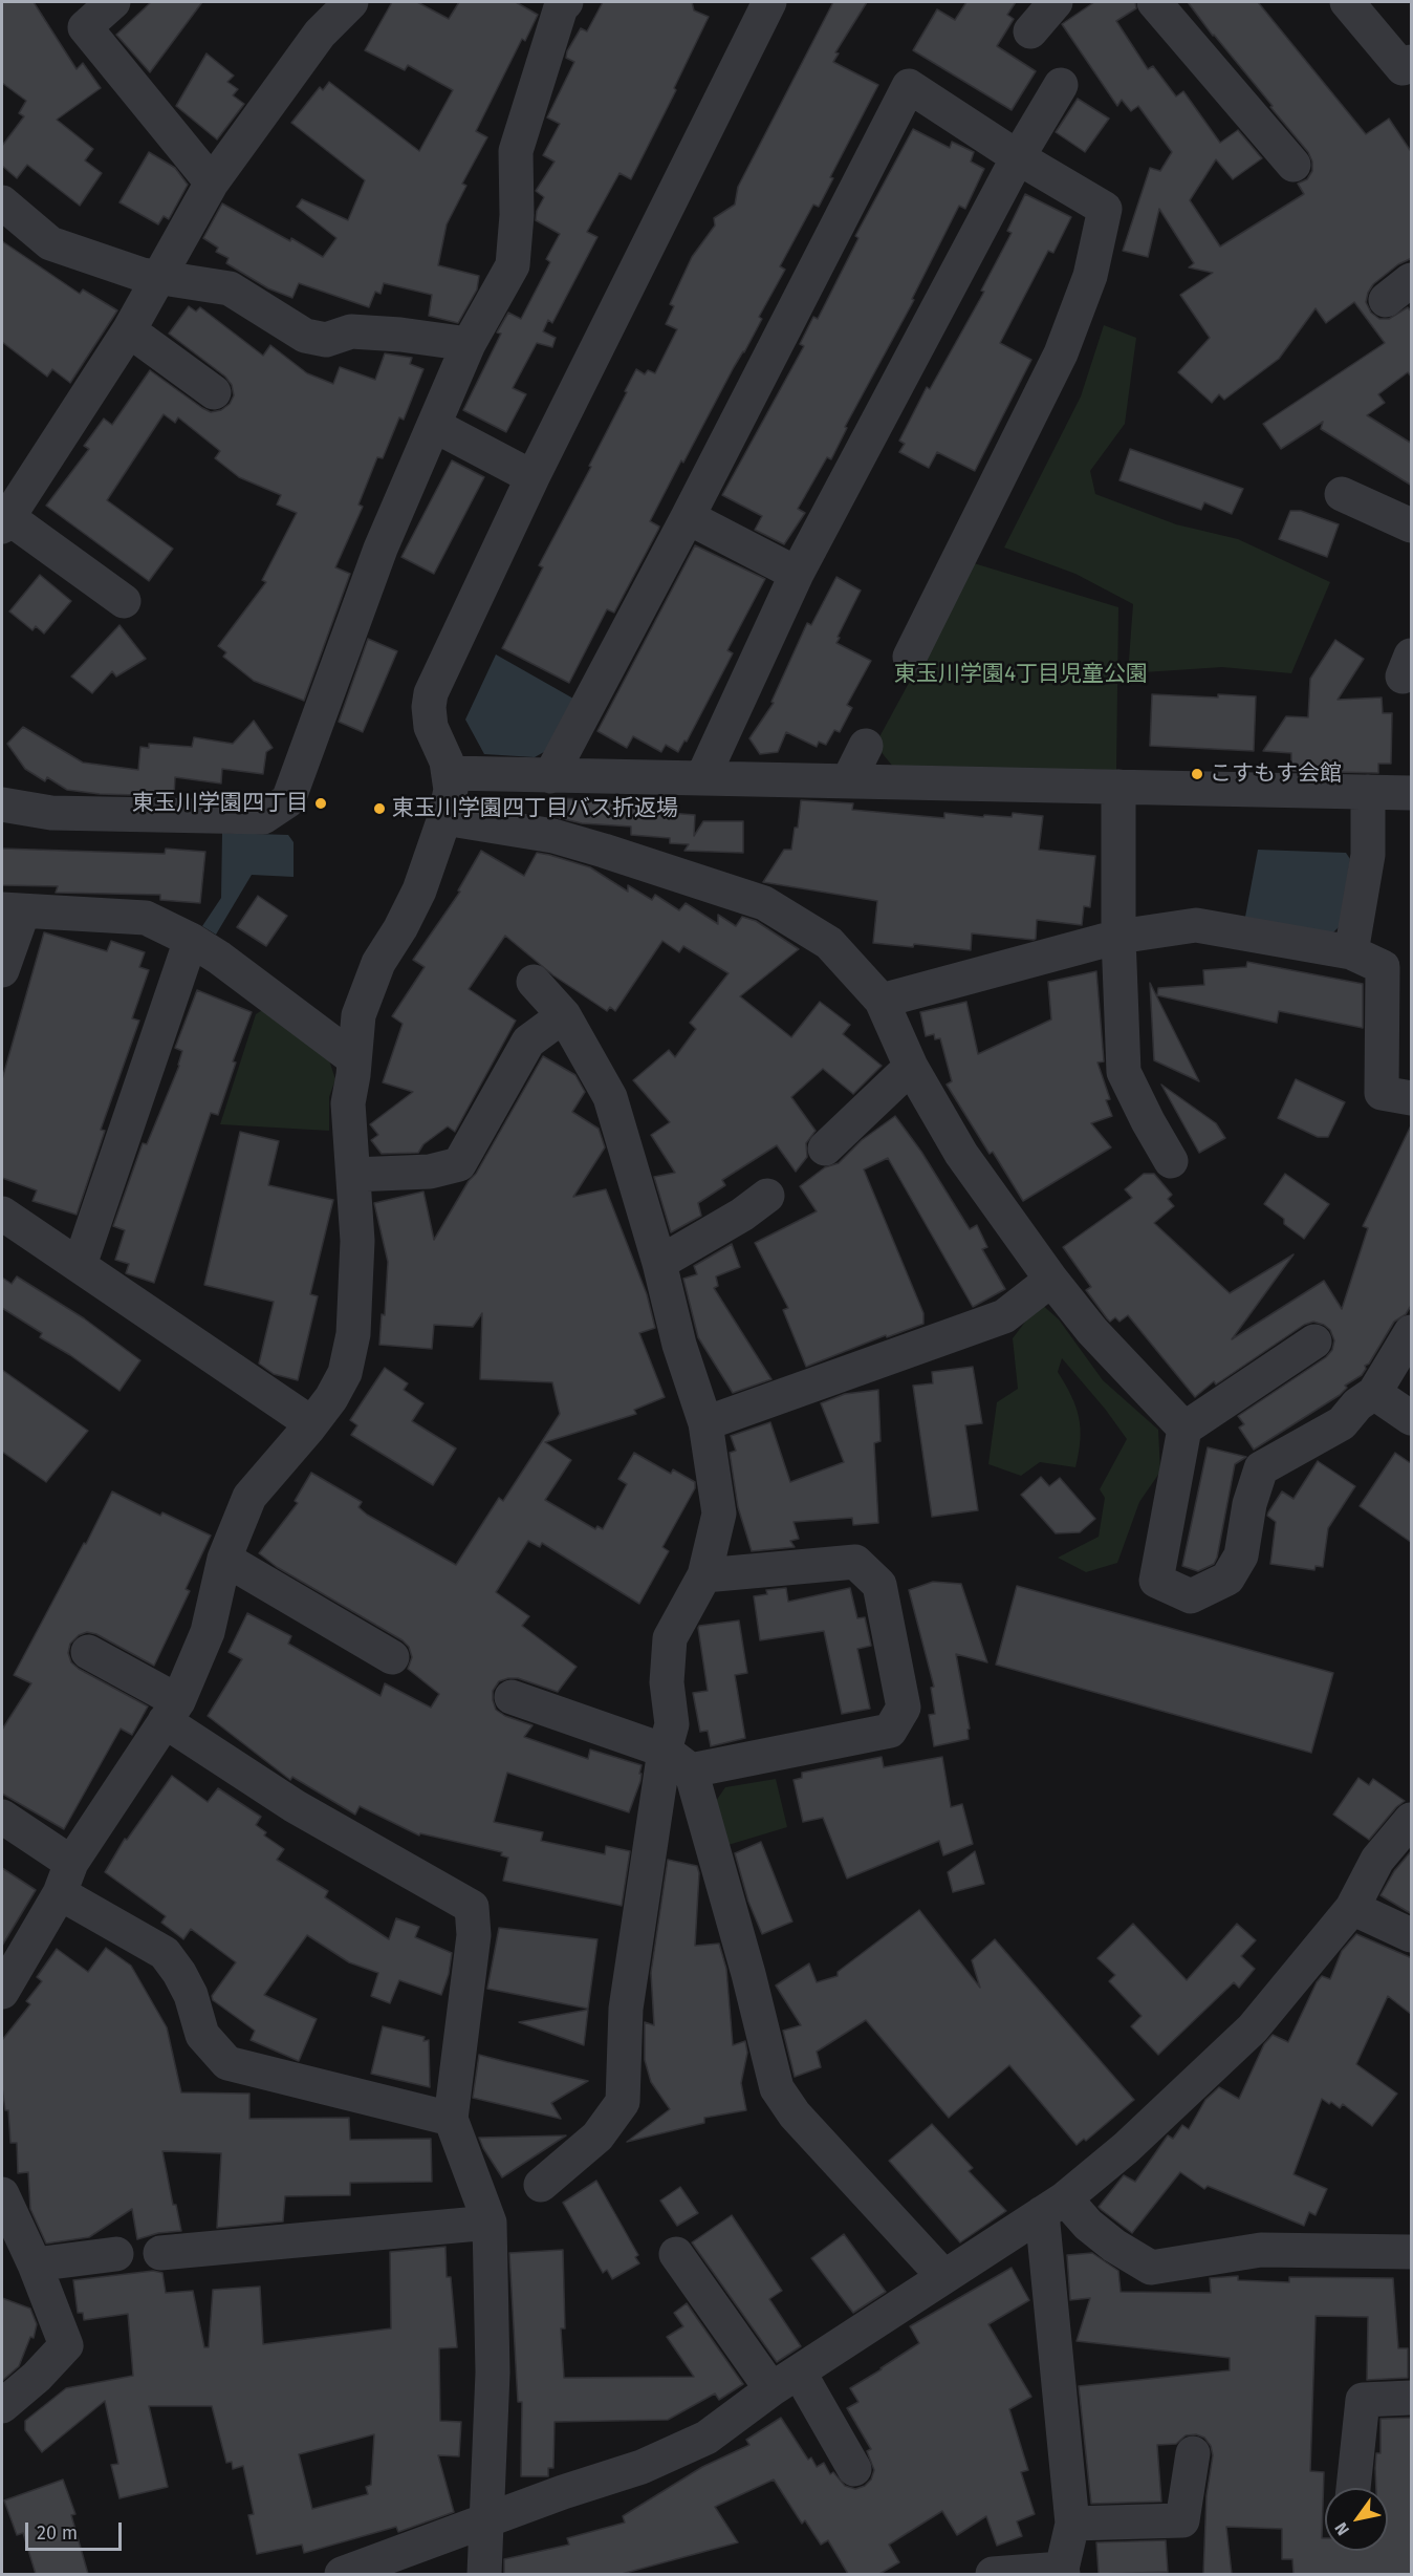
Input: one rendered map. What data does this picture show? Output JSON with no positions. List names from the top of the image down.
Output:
{
  "parks": ["東玉川学園4丁目児童公園"],
  "places": ["こすもす会館", "東玉川学園四丁目", "東玉川学園四丁目バス折返場"],
  "scale_bar": "20 m",
  "north": "bottom left"
}
